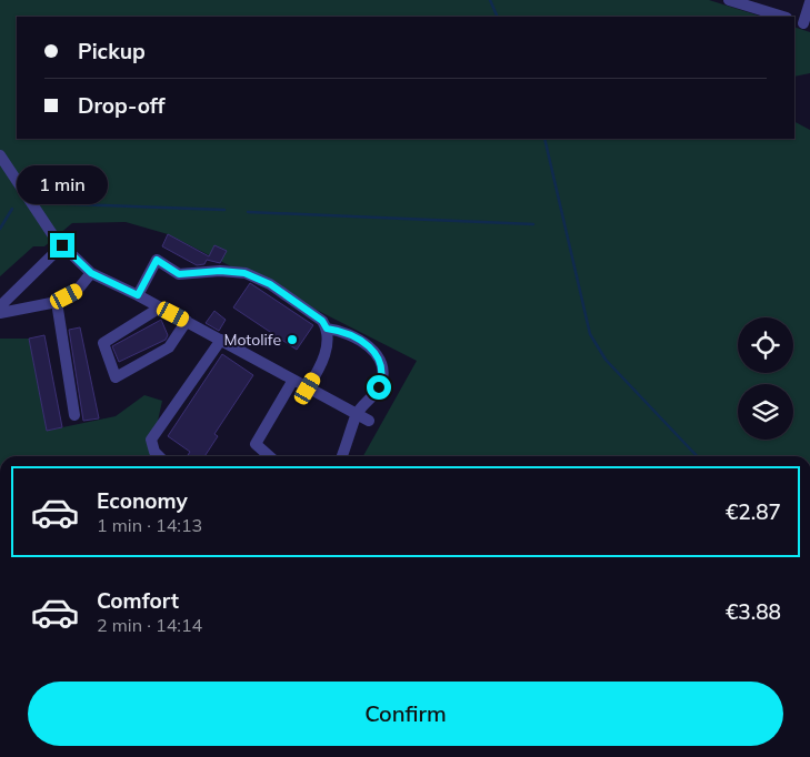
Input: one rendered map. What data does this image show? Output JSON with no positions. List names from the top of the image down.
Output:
{
  "places": ["Motolife"],
  "page": {
    "banner": ["Pickup", "Drop-off"],
    "bubble": "1 min",
    "list": [
      {
        "name": "Economy",
        "note": "1 min · 14:13",
        "value": "€2.87"
      },
      {
        "name": "Comfort",
        "note": "2 min · 14:14",
        "value": "€3.88"
      }
    ],
    "buttons": "Confirm"
  }
}
